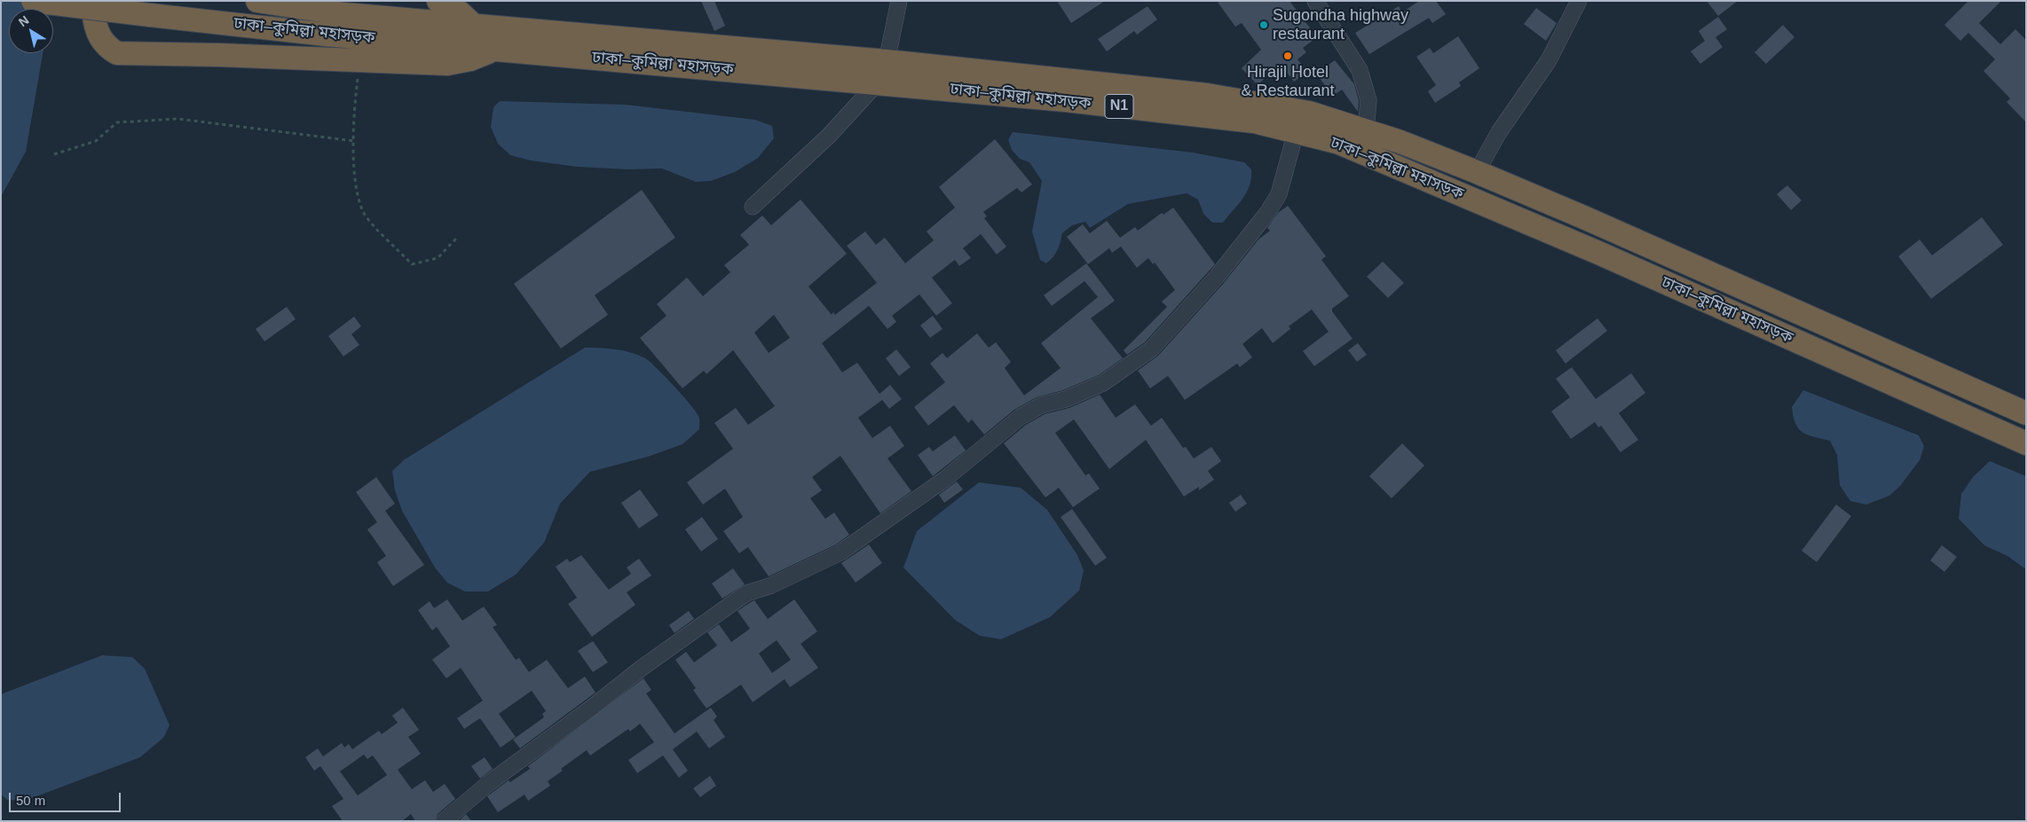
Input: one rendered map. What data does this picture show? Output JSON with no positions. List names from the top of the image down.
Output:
{
  "streets": {
    "highway": ["ঢাকা–কুমিল্লা মহাসড়ক", "N1"]
  },
  "places": ["Sugondha highway restaurant", "Hirajil Hotel & Restaurant"],
  "scale_bar": "50 m",
  "north": "top left"
}
